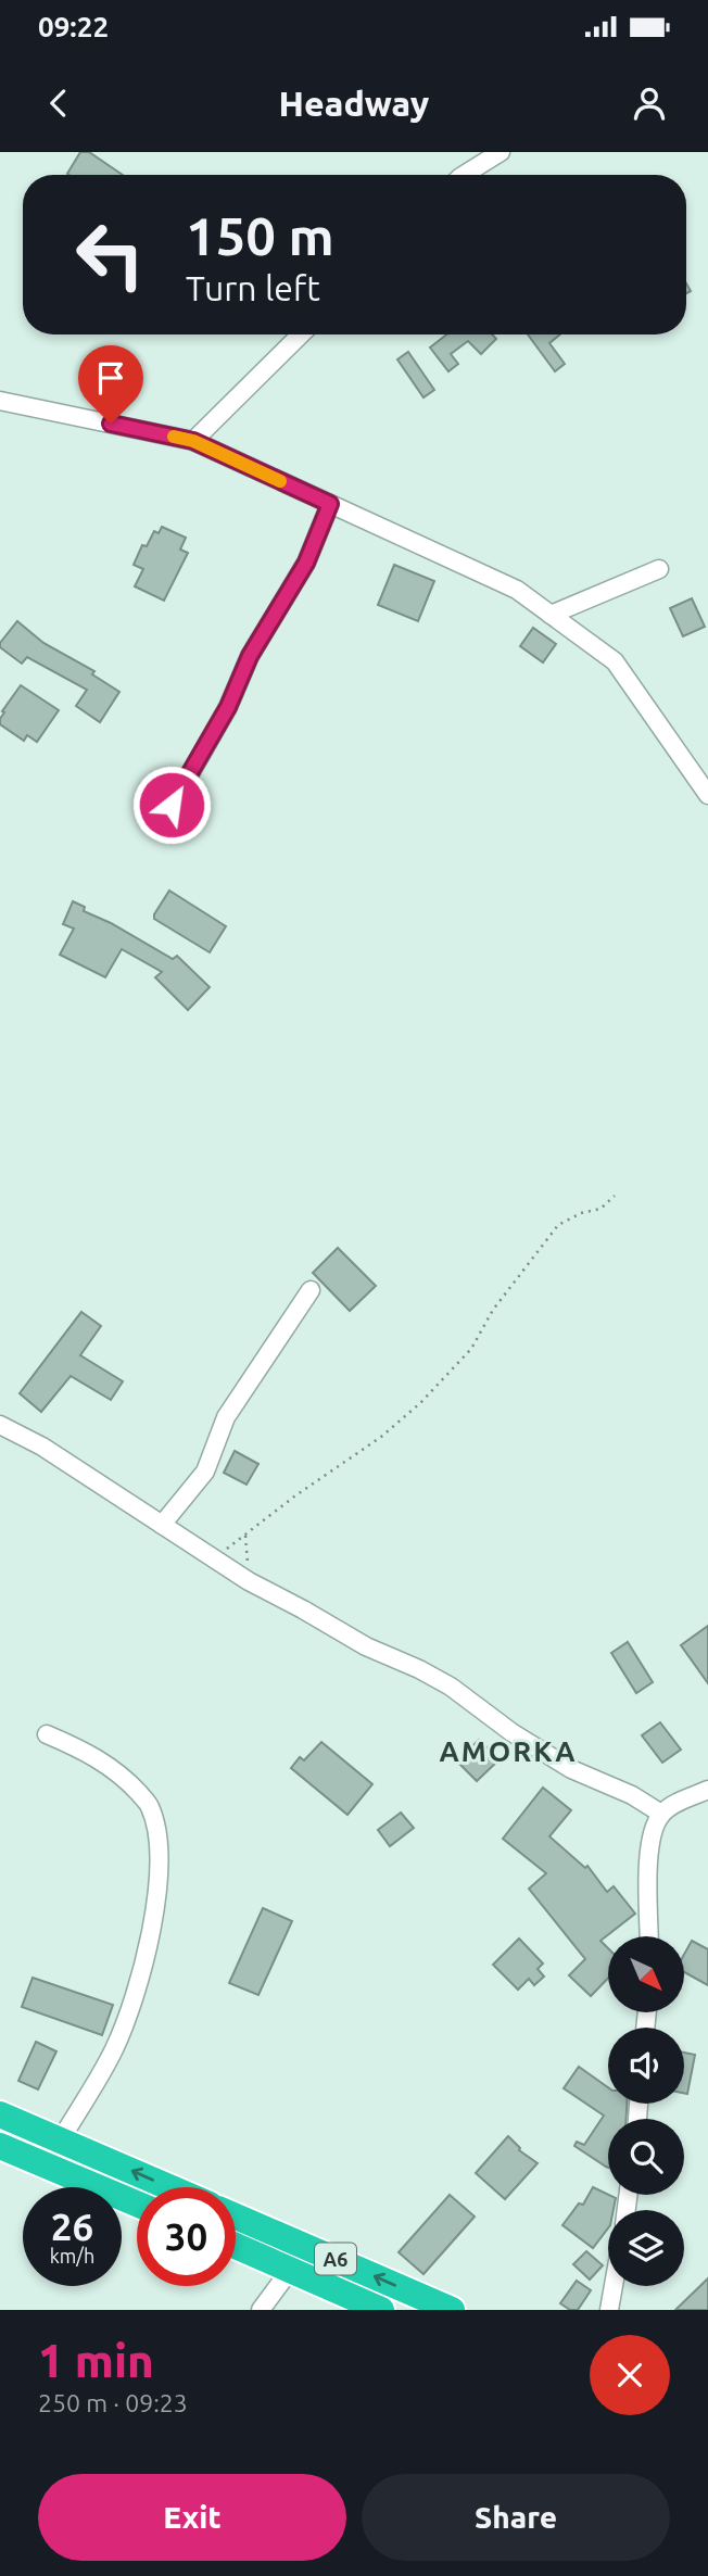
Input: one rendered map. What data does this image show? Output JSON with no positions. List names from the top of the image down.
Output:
{
  "streets": {
    "highway": ["A6"]
  },
  "districts": ["AMORKA"],
  "north": "bottom right",
  "page": {
    "status": "09:22",
    "header": "Headway",
    "turn": ["150 m", "Turn left"],
    "speed": "26 km/h",
    "limit": "30",
    "heading": ["1 min", "250 m · 09:23"],
    "buttons": ["Exit", "Share"]
  }
}
